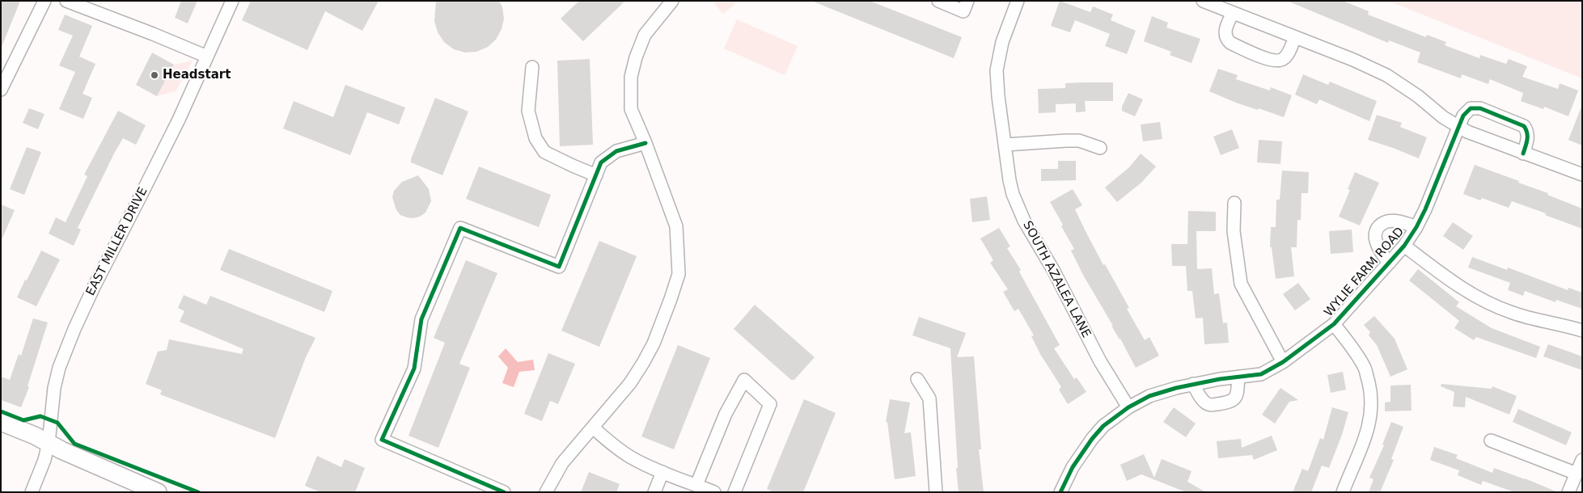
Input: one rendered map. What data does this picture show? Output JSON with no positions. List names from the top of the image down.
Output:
{
  "streets": {
    "street": ["EAST MILLER DRIVE", "WYLIE FARM ROAD", "SOUTH AZALEA LANE"]
  },
  "crossings": [
    ["WYLIE FARM ROAD", "SOUTH AZALEA LANE"]
  ],
  "places": ["Headstart"]
}
